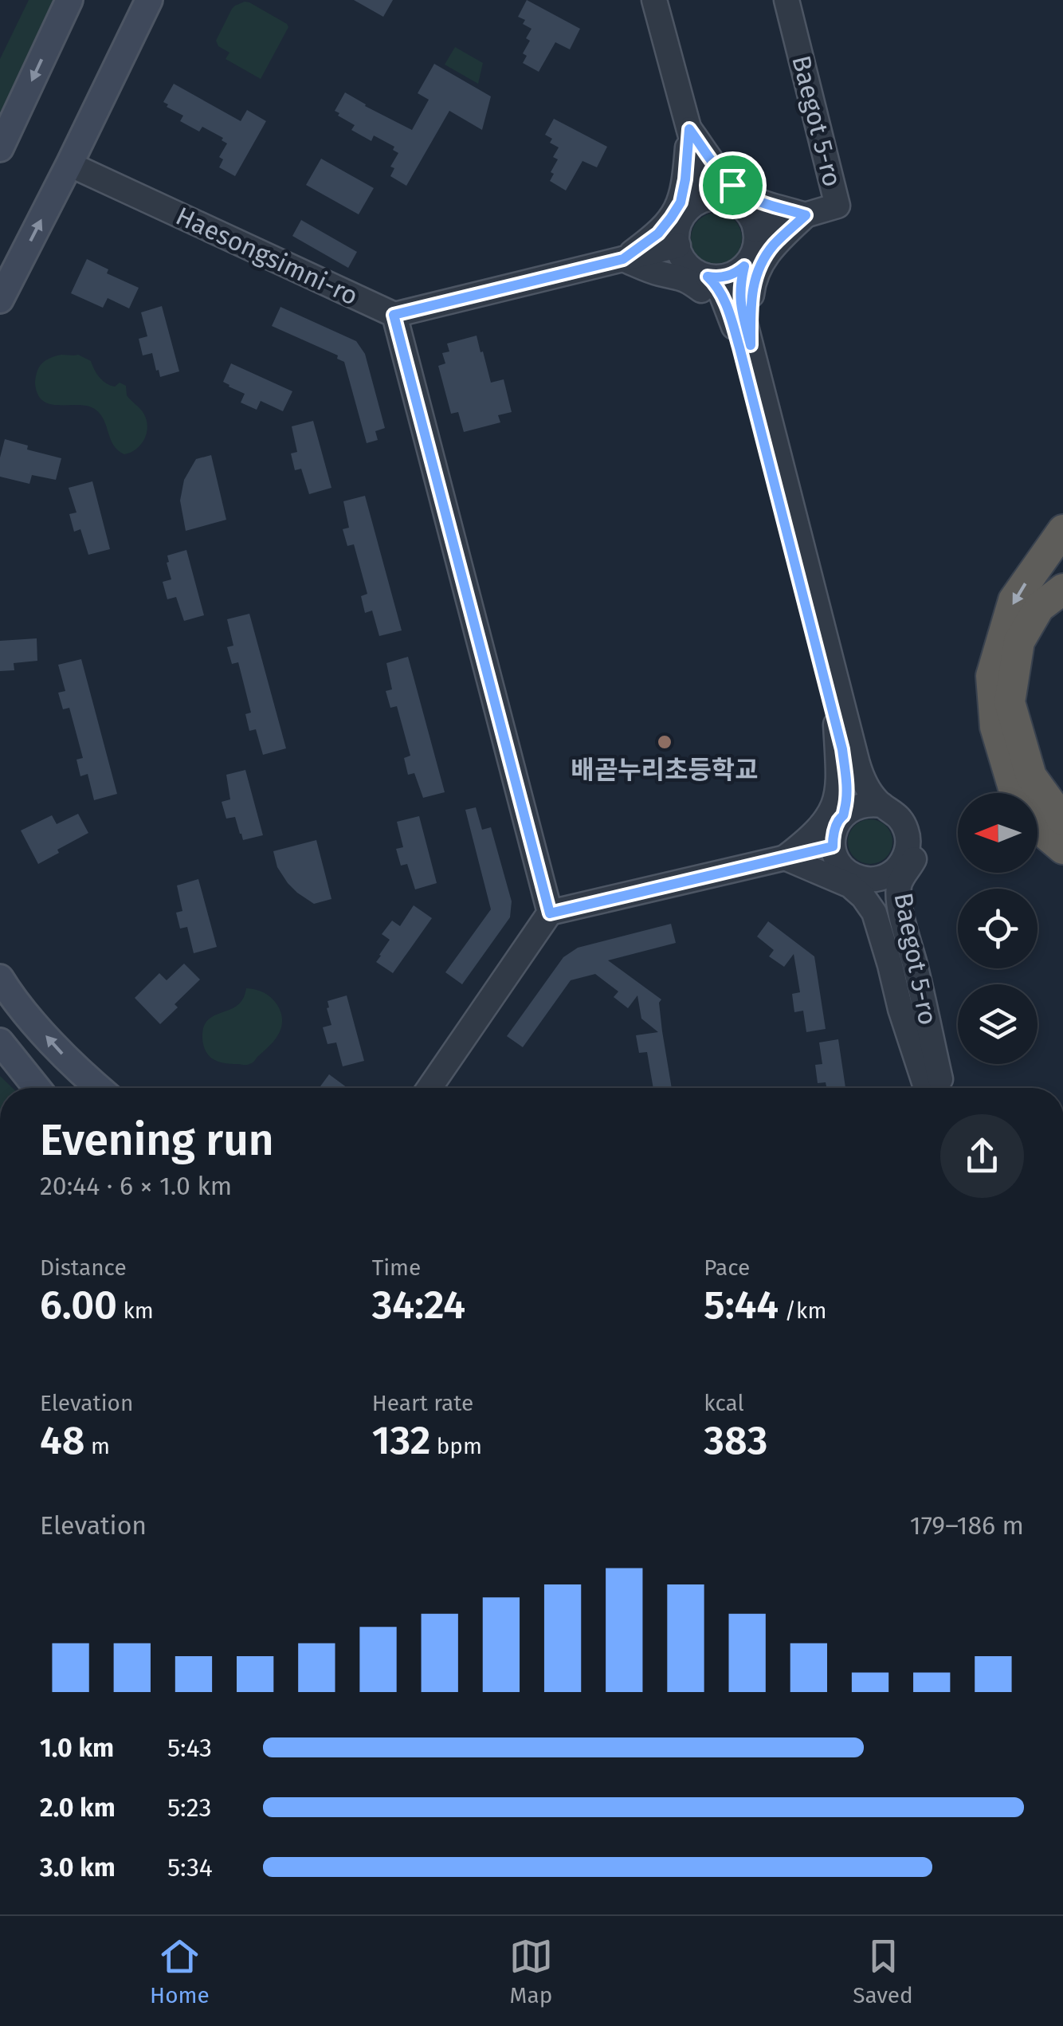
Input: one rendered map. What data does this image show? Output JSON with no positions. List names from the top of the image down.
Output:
{
  "streets": {
    "street": ["Baegot 5-ro", "Haesongsimni-ro"]
  },
  "places": ["배곧누리초등학교"],
  "north": "left",
  "page": {
    "heading": ["Evening run", "20:44 · 6 × 1.0 km"],
    "stats": [
      ["Distance", "6.00 km"],
      ["Time", "34:24"],
      ["Pace", "5:44 /km"],
      ["Elevation", "48 m"],
      ["Heart rate", "132 bpm"],
      ["kcal", "383"]
    ],
    "chart": ["Elevation", "179–186 m"],
    "list": [
      {
        "name": "1.0 km",
        "note": "5:43"
      },
      {
        "name": "2.0 km",
        "note": "5:23"
      },
      {
        "name": "3.0 km",
        "note": "5:34"
      }
    ],
    "tabs": ["Home", "Map", "Saved"]
  }
}
